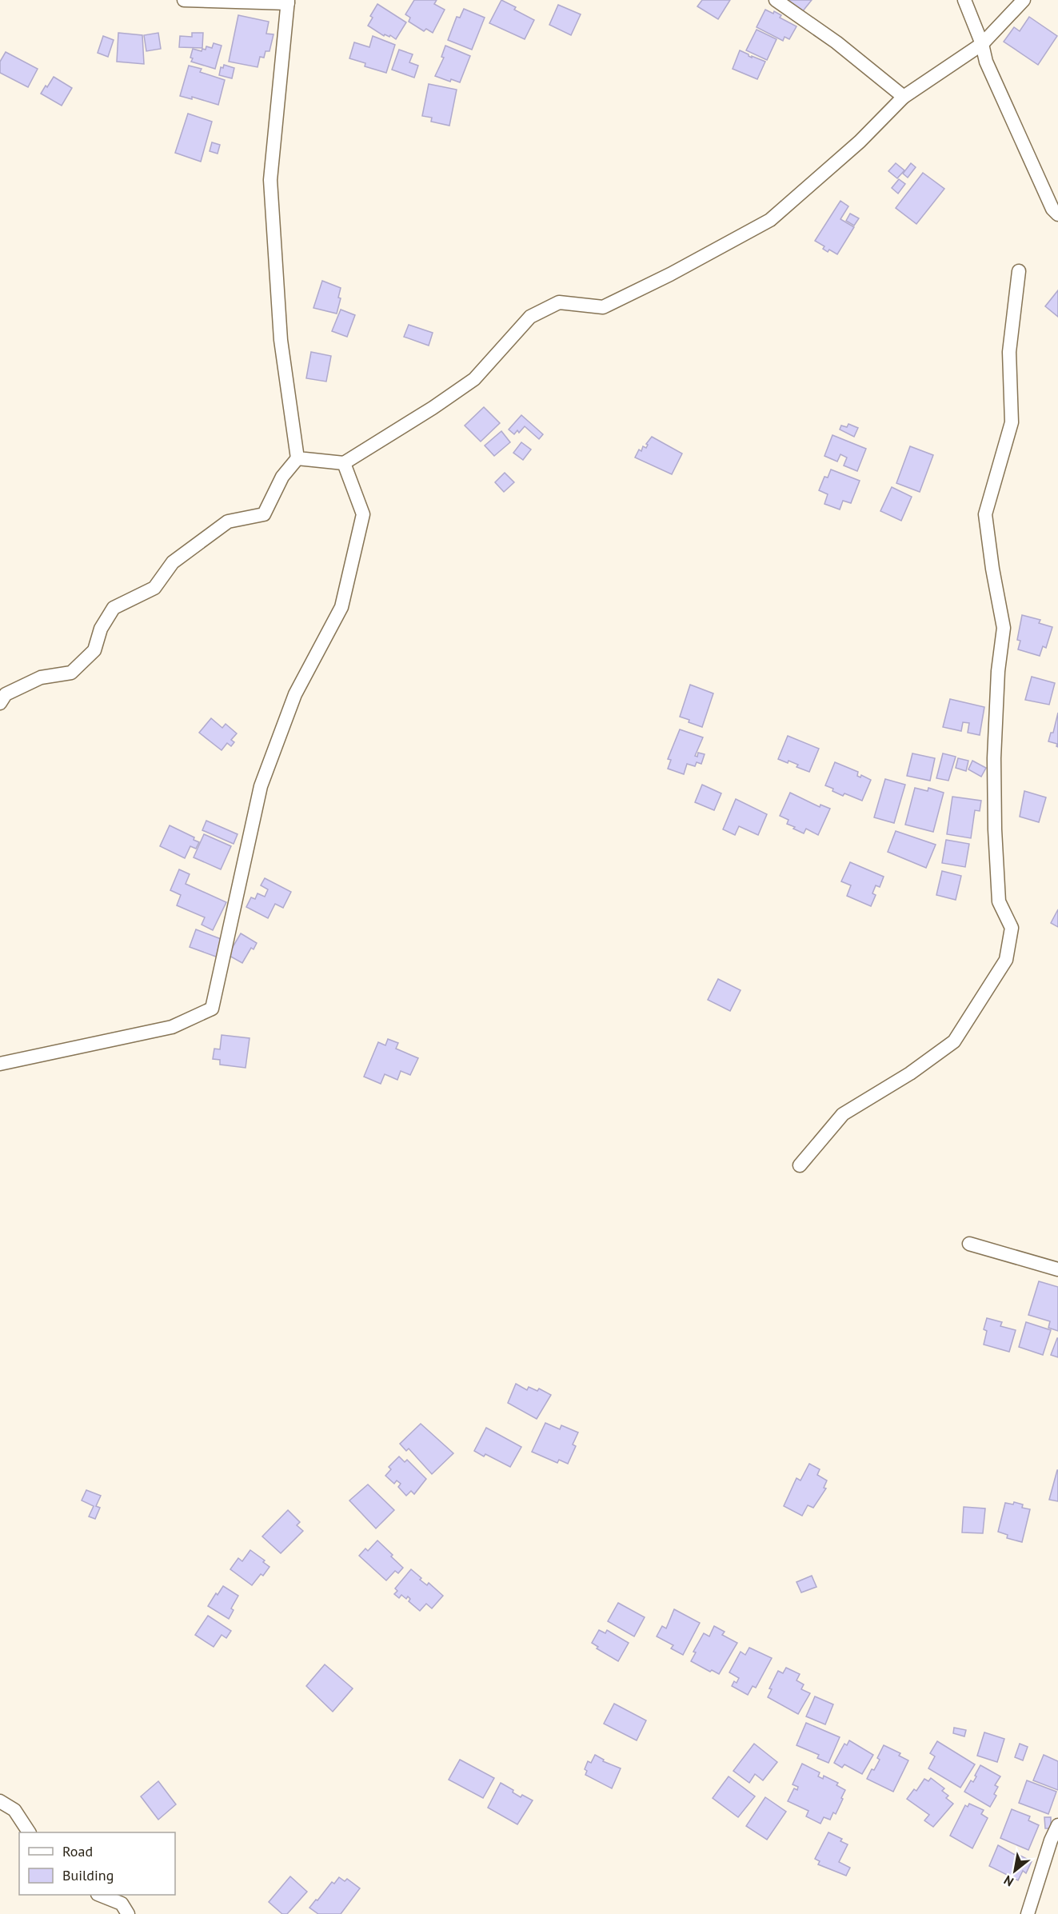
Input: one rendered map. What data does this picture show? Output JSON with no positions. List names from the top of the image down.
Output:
{
  "legend": ["Road", "Building"],
  "north": "bottom left"
}
